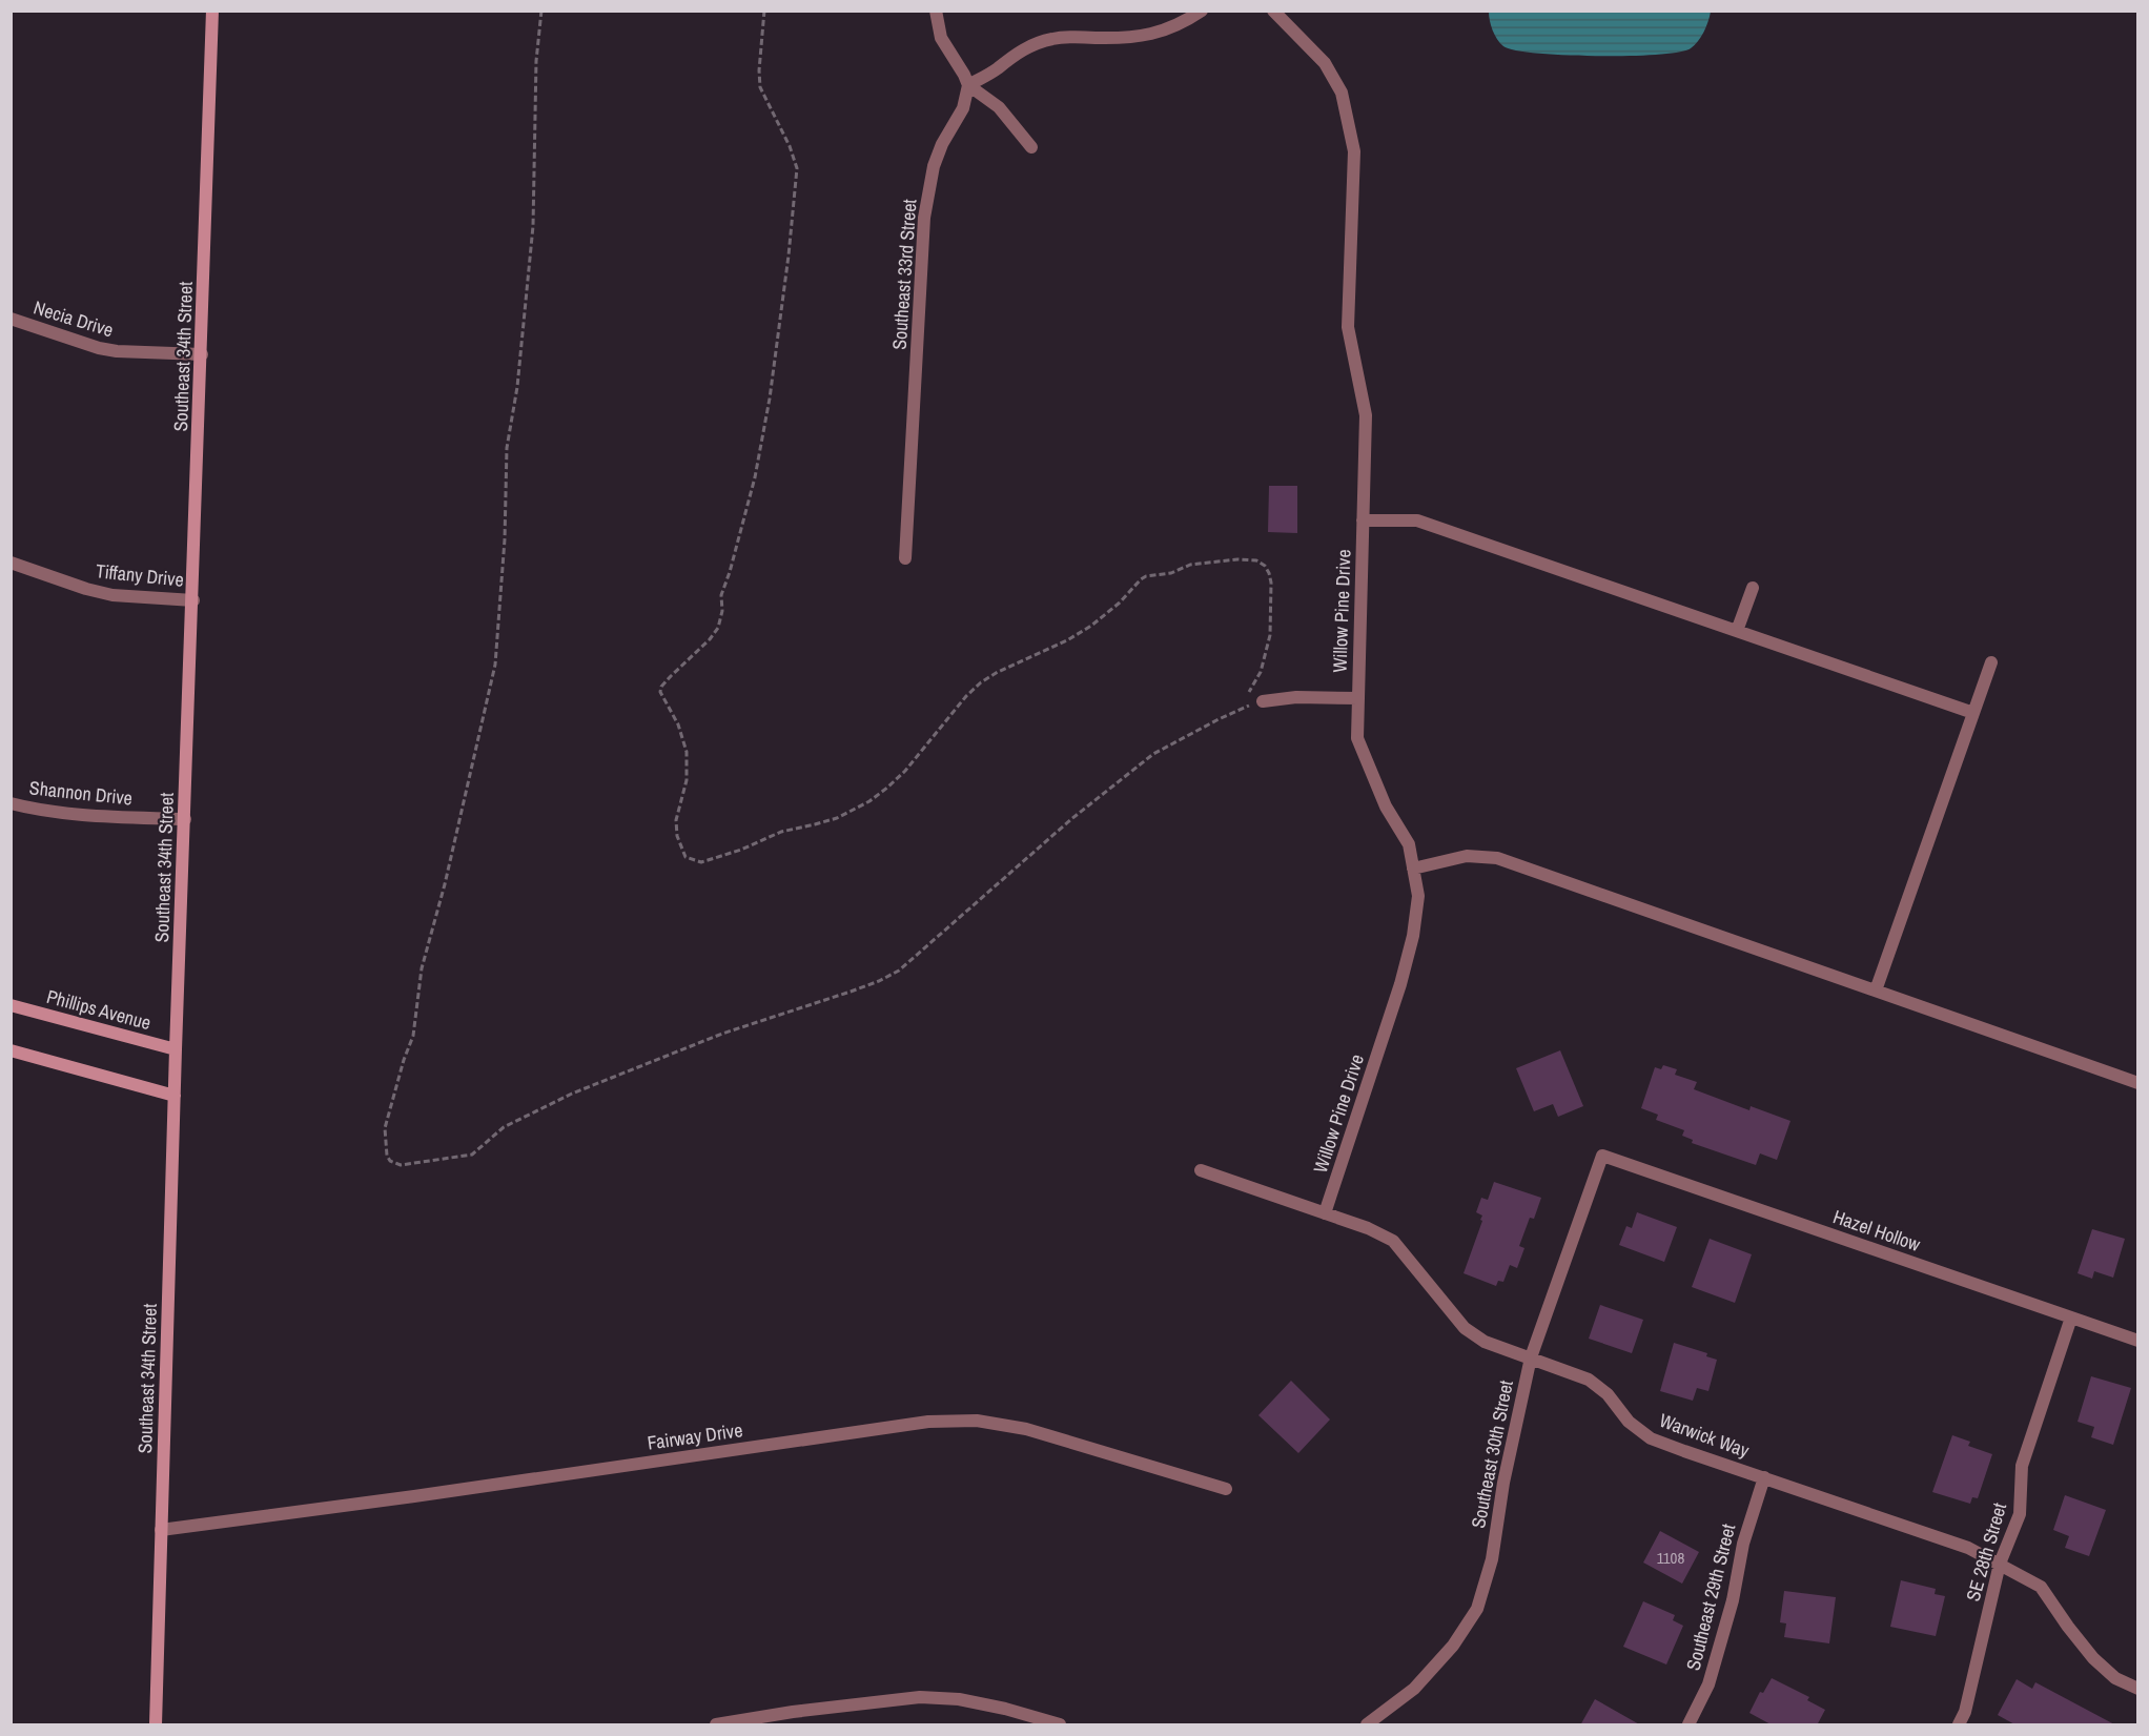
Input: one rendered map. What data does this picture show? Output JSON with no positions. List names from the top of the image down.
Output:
{
  "streets": {
    "street": [
      "Southeast 33rd Street",
      "Necia Drive",
      "Southeast 34th Street",
      "Tiffany Drive",
      "Willow Pine Drive",
      "Shannon Drive",
      "Phillips Avenue",
      "Hazel Hollow",
      "Warwick Way",
      "Fairway Drive",
      "Southeast 30th Street",
      "SE 28th Street",
      "Southeast 29th Street"
    ]
  },
  "crossings": [
    ["Necia Drive", "Southeast 34th Street"],
    ["Southeast 34th Street", "Tiffany Drive"],
    ["Southeast 34th Street", "Shannon Drive"],
    ["Southeast 34th Street", "Phillips Avenue"],
    ["Southeast 34th Street", "Fairway Drive"],
    ["Willow Pine Drive", "Warwick Way"],
    ["Hazel Hollow", "Southeast 30th Street"],
    ["Hazel Hollow", "SE 28th Street"],
    ["Warwick Way", "Southeast 30th Street"],
    ["Warwick Way", "SE 28th Street"],
    ["Warwick Way", "Southeast 29th Street"]
  ],
  "house_numbers": ["1108"]
}
